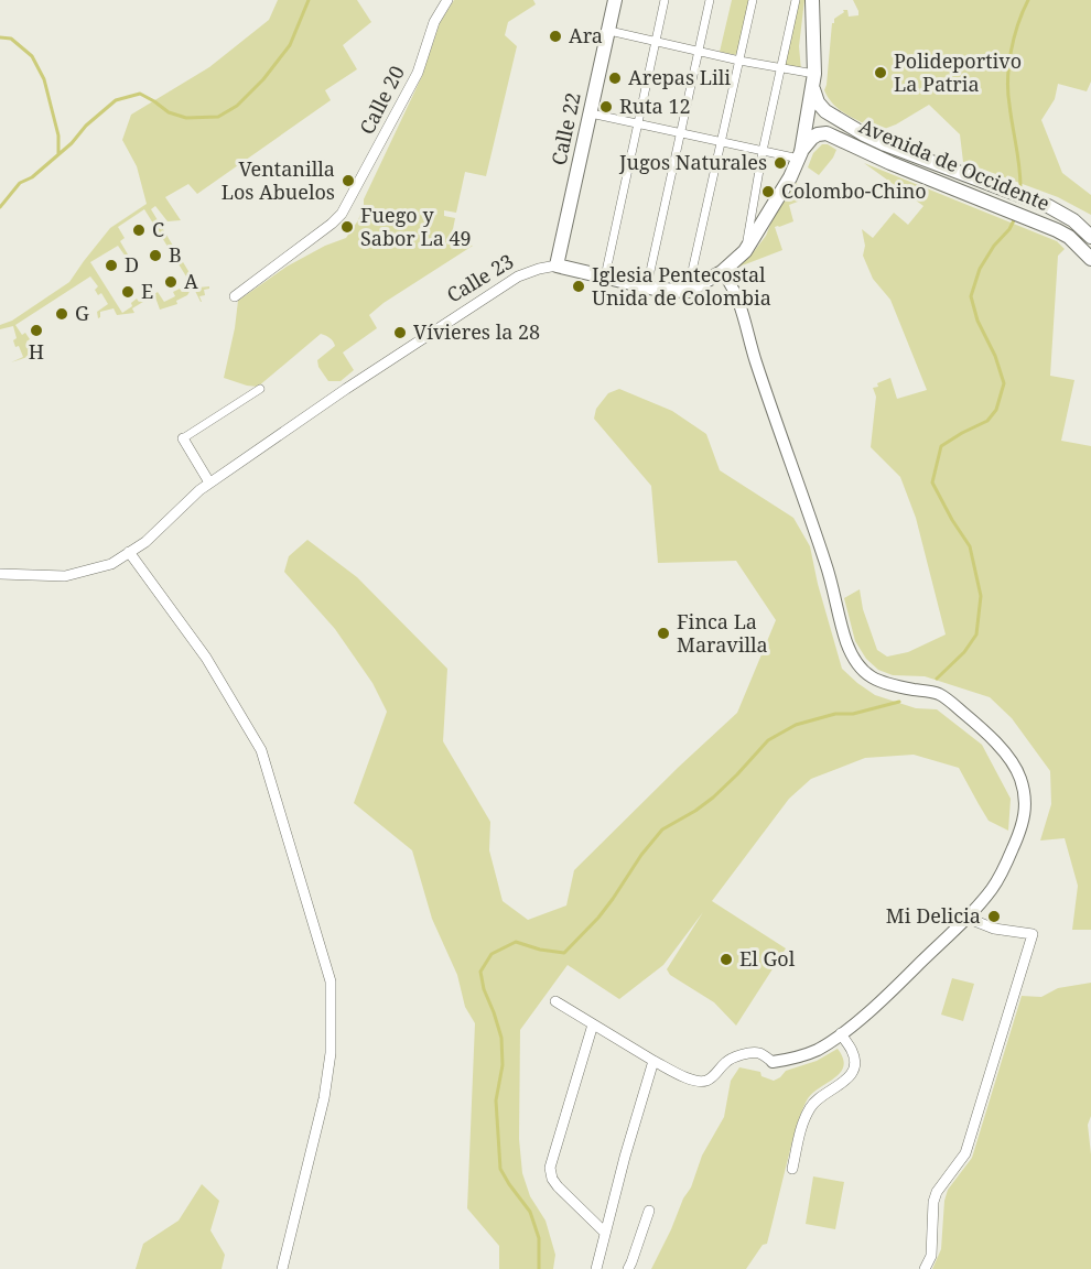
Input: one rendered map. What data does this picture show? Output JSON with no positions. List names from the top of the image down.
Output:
{
  "streets": {
    "main road": ["Calle 22", "Avenida de Occidente", "Calle 23"],
    "street": ["Calle 20"]
  },
  "crossings": [
    ["Calle 22", "Calle 23"]
  ],
  "places": [
    "Ara",
    "Polideportivo La Patria",
    "Arepas Lili",
    "Ruta 12",
    "Jugos Naturales",
    "Ventanilla Los Abuelos",
    "Colombo-Chino",
    "Fuego y Sabor La 49",
    "C",
    "B",
    "D",
    "A",
    "Iglesia Pentecostal Unida de Colombia",
    "E",
    "G",
    "H",
    "Vívieres la 28",
    "Finca La Maravilla",
    "Mi Delicia",
    "El Gol"
  ]
}
